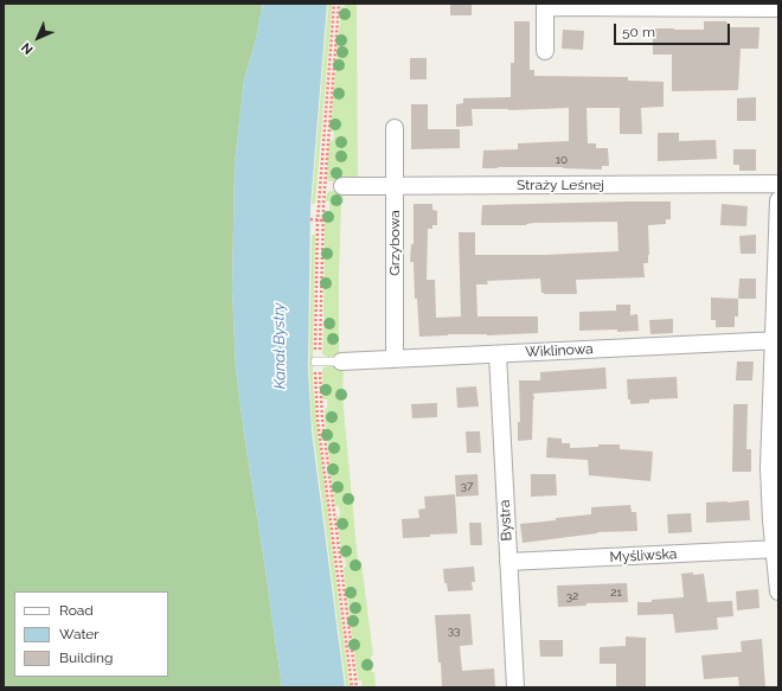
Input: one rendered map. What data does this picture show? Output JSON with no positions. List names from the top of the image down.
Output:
{
  "streets": {
    "street": [
      "Straży Leśnej",
      "Grzybowa",
      "Wiklinowa",
      "Bystra",
      "Myśliwska"
    ]
  },
  "crossings": [
    ["Straży Leśnej", "Grzybowa"],
    ["Grzybowa", "Wiklinowa"],
    ["Wiklinowa", "Bystra"],
    ["Bystra", "Myśliwska"]
  ],
  "water": ["Kanał Bystry"],
  "house_numbers": [
    "10",
    "37",
    "21",
    "32",
    "33"
  ],
  "legend": ["Road", "Water", "Building"],
  "scale_bar": "50 m",
  "north": "bottom left"
}
